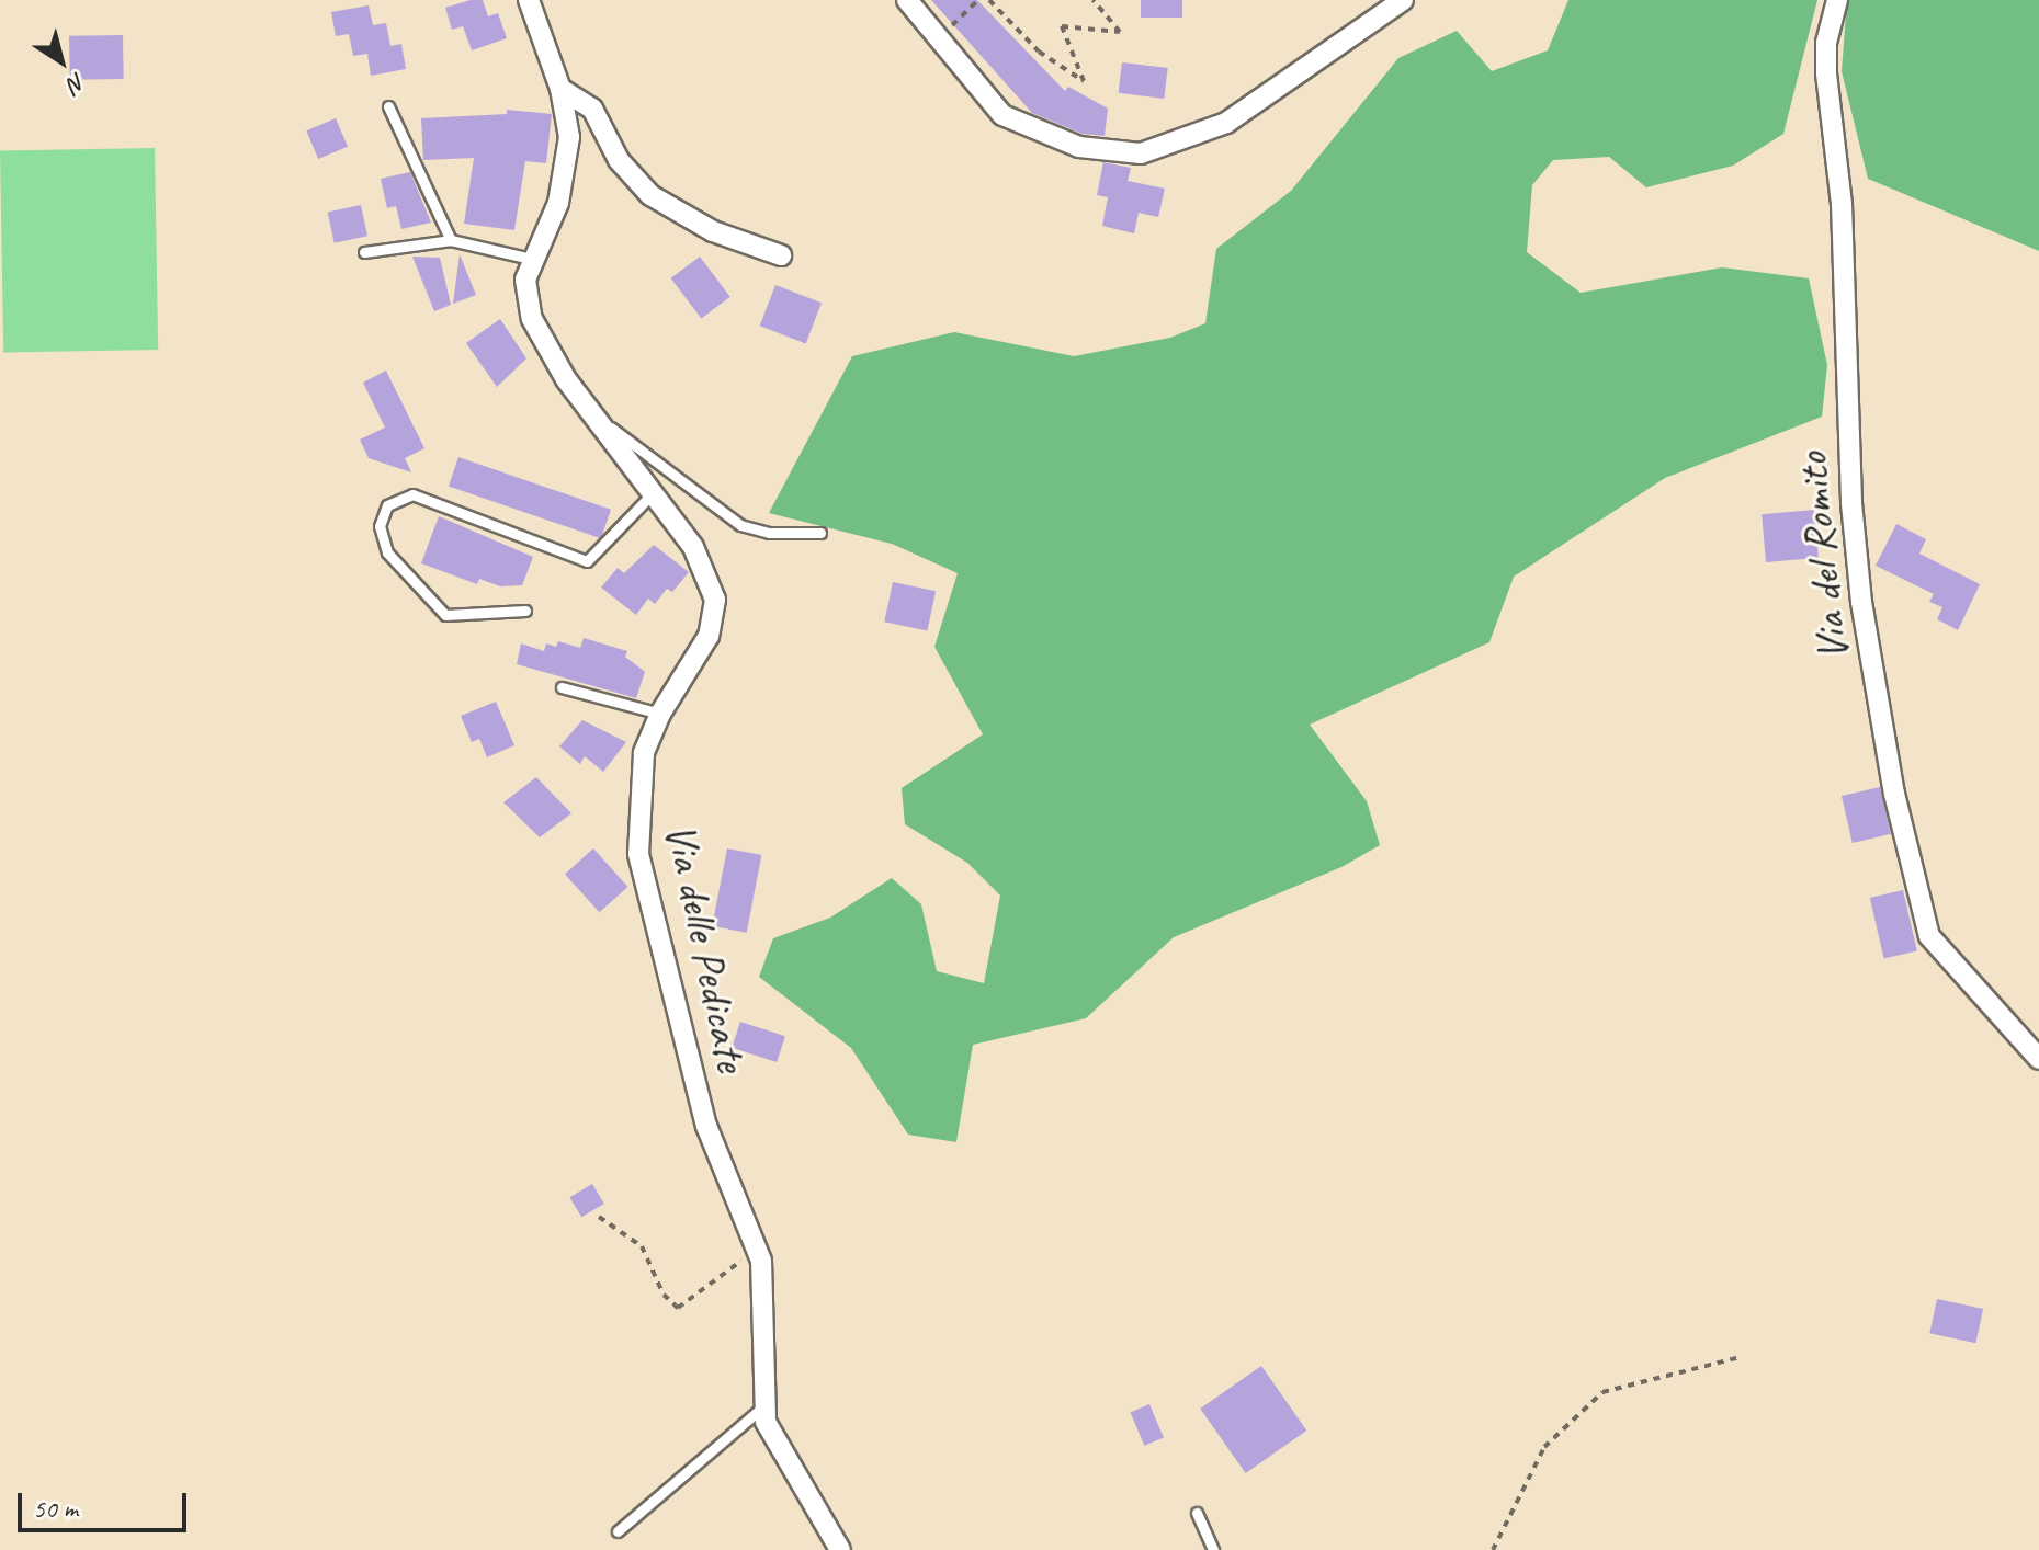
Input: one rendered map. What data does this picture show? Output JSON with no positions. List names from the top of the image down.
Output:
{
  "streets": {
    "street": ["Via del Romito", "Via delle Pedicate"]
  },
  "scale_bar": "50 m",
  "north": "bottom right"
}
